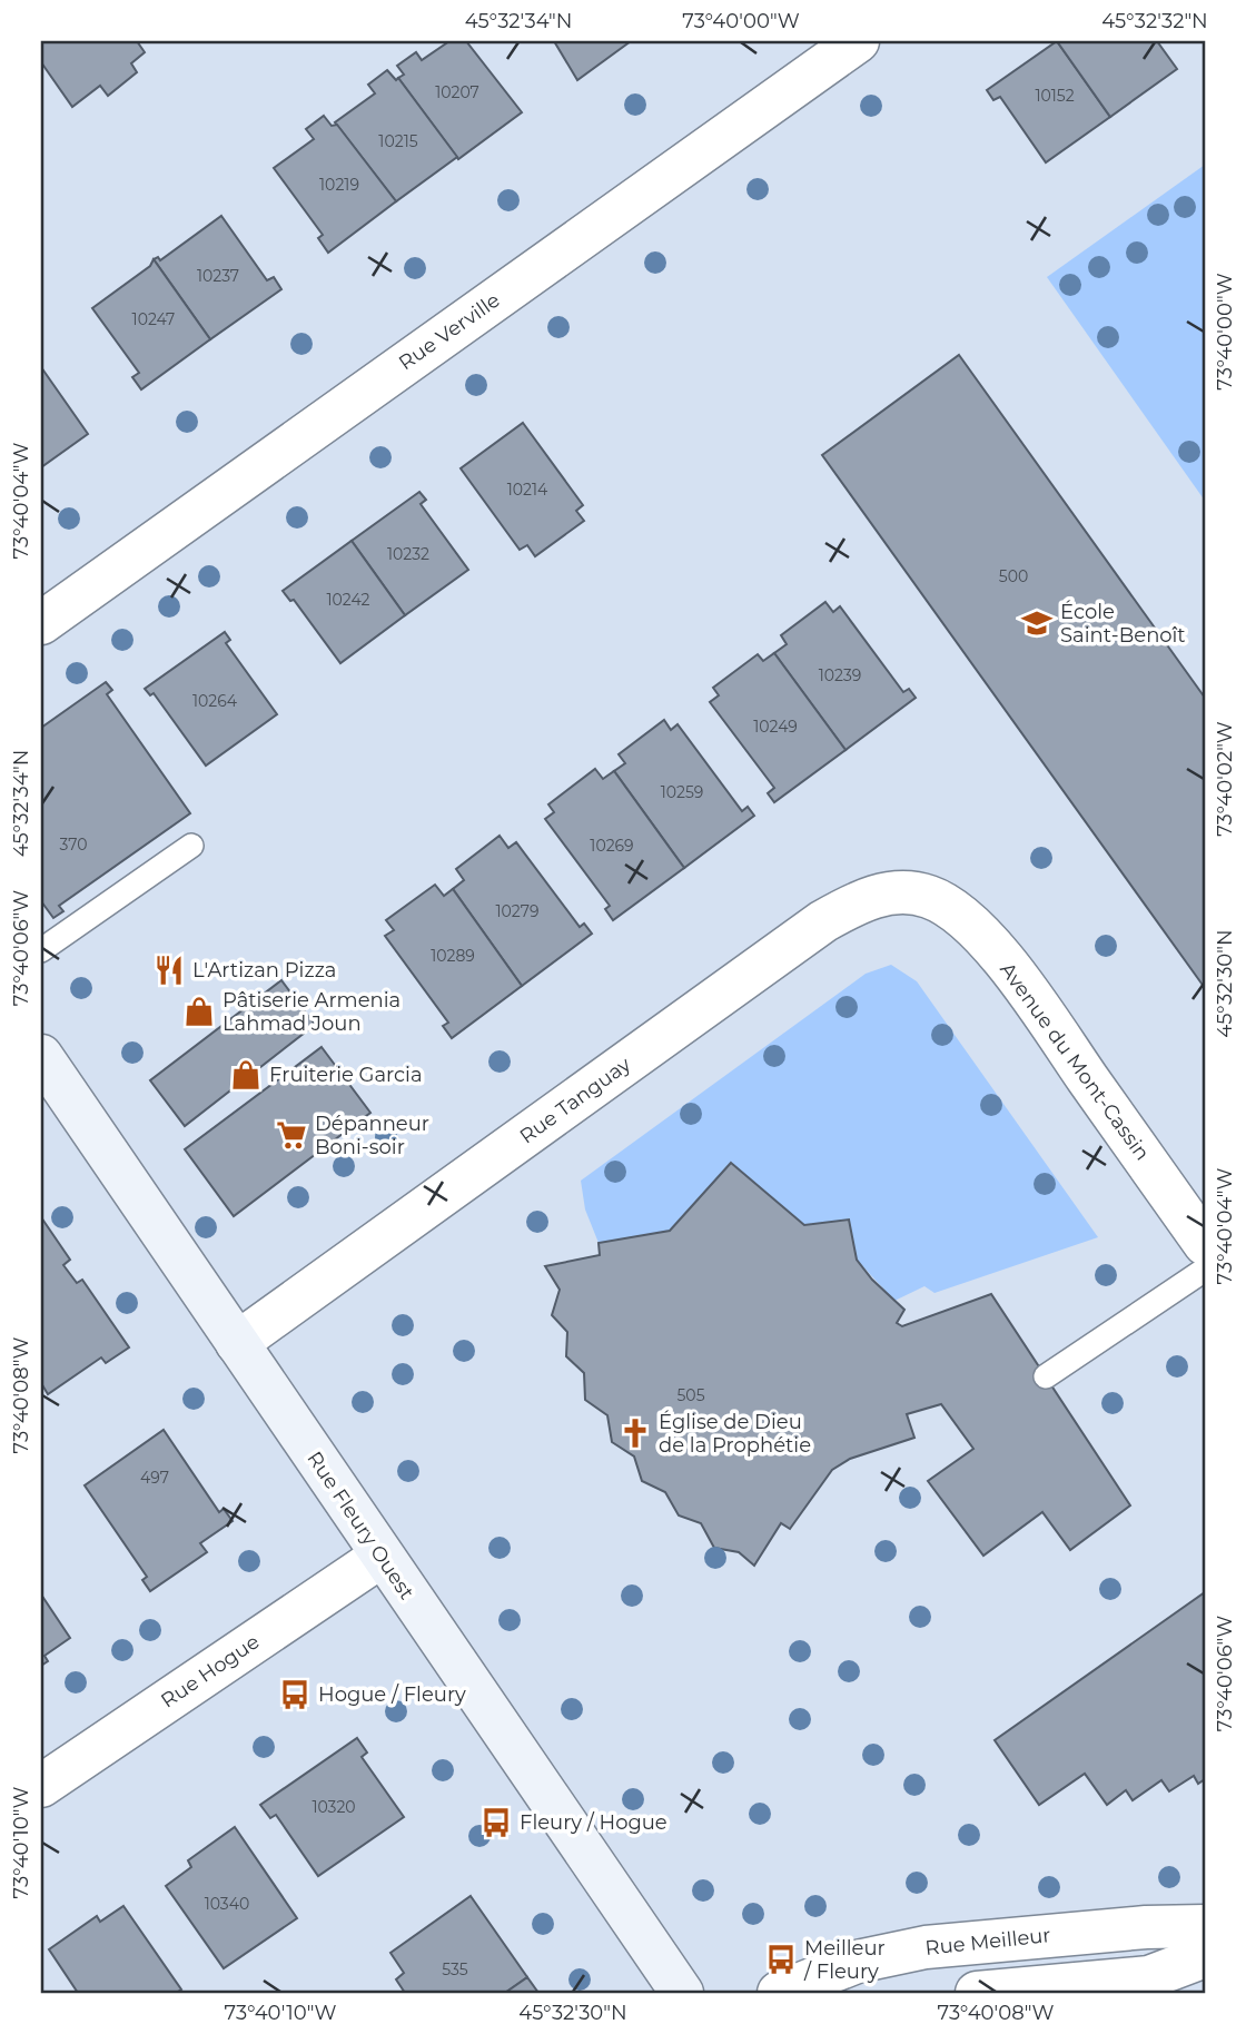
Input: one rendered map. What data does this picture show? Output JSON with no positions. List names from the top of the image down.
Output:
{
  "streets": {
    "street": [
      "Rue Verville",
      "Avenue du Mont-Cassin",
      "Rue Tanguay",
      "Rue Fleury Ouest",
      "Rue Hogue",
      "Rue Meilleur"
    ]
  },
  "crossings": [
    ["Avenue du Mont-Cassin", "Rue Tanguay"],
    ["Rue Tanguay", "Rue Fleury Ouest"],
    ["Rue Fleury Ouest", "Rue Hogue"]
  ],
  "places": {
    "school or university": ["École Saint-Benoît"],
    "restaurant": ["L'Artizan Pizza"],
    "shop": ["Pâtiserie Armenia Lahmad Joun", "Fruiterie Garcia"],
    "supermarket": ["Dépanneur Boni-soir"],
    "church": ["Église de Dieu de la Prophétie"],
    "bus stop": ["Hogue / Fleury", "Fleury / Hogue", "Meilleur / Fleury"]
  },
  "house_numbers": [
    "10207",
    "10152",
    "10215",
    "10219",
    "10237",
    "10247",
    "10214",
    "10232",
    "500",
    "10242",
    "10239",
    "10264",
    "10249",
    "10259",
    "370",
    "10269",
    "10279",
    "10289",
    "505",
    "497",
    "10320",
    "10340",
    "535"
  ],
  "coordinates": [
    "45°32'34\"N",
    "73°40'00\"W",
    "45°32'32\"N",
    "73°40'04\"W",
    "73°40'02\"W",
    "73°40'06\"W",
    "45°32'30\"N",
    "73°40'08\"W",
    "73°40'10\"W"
  ]
}
